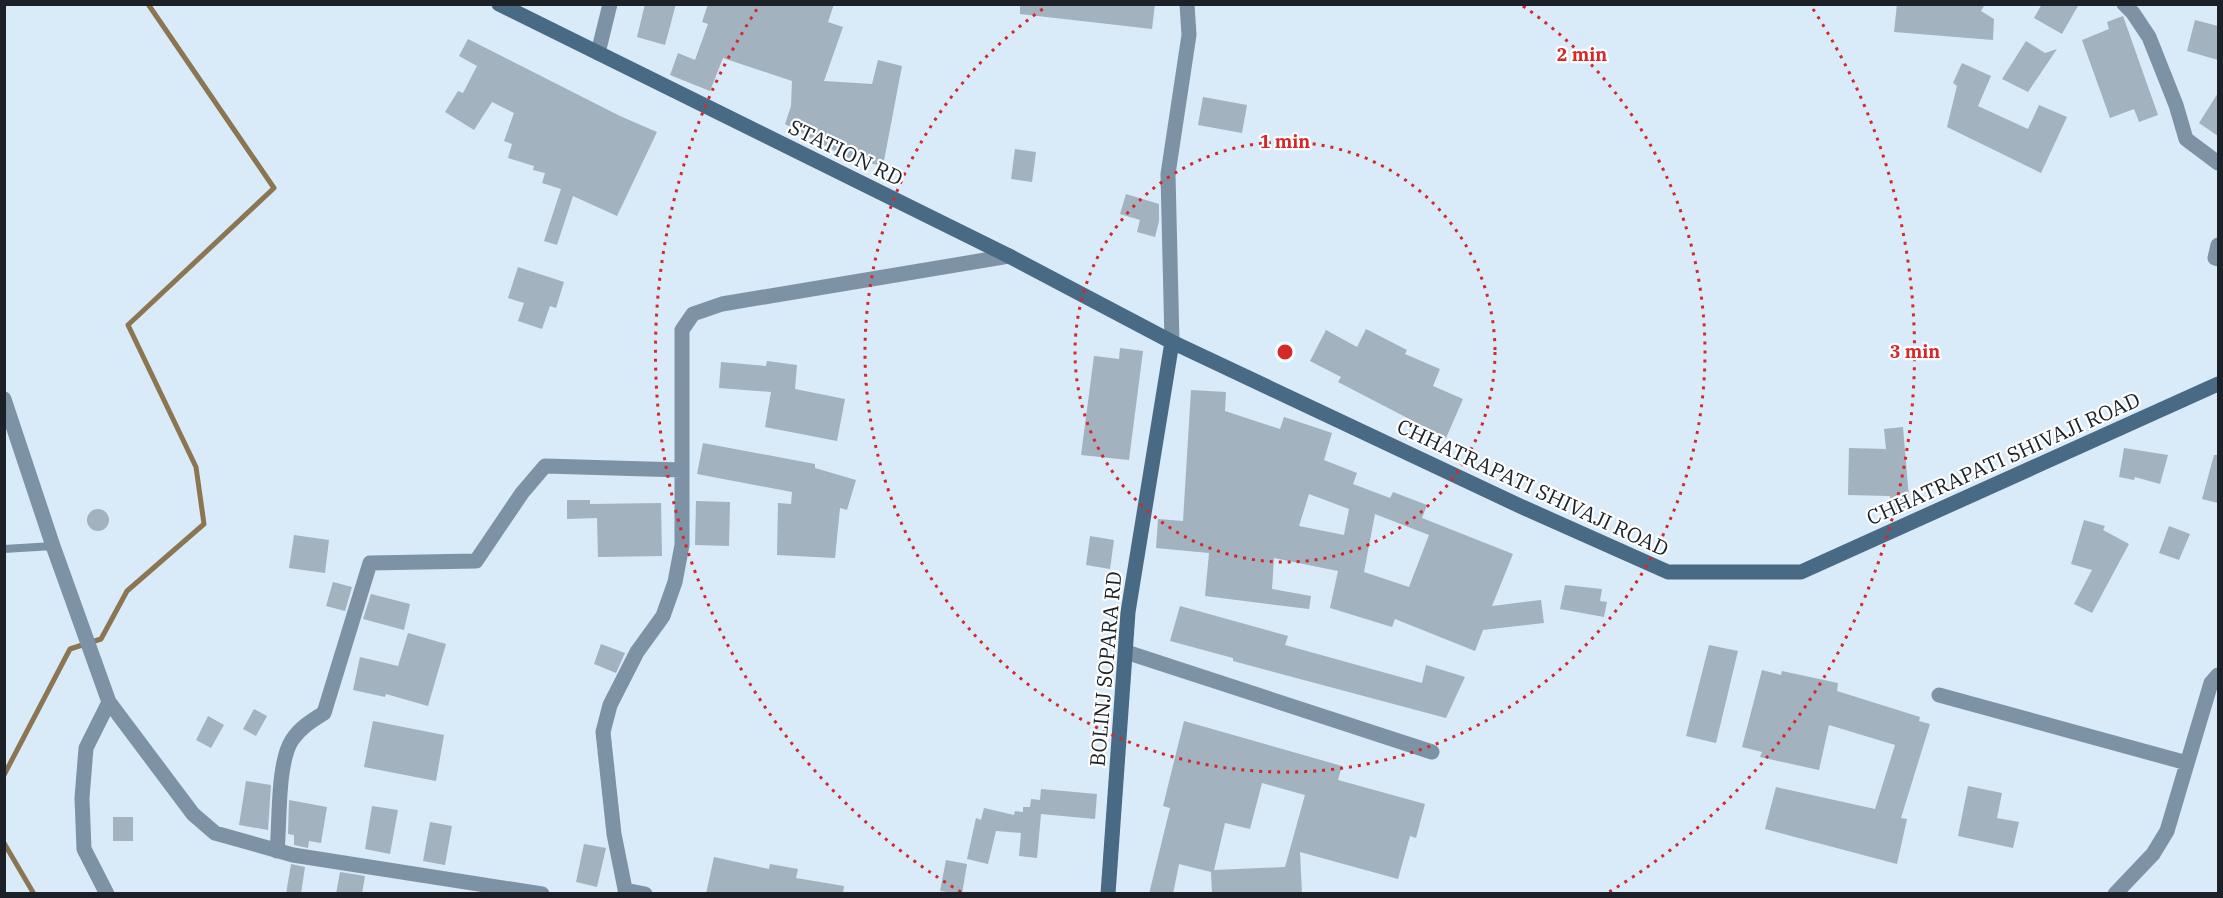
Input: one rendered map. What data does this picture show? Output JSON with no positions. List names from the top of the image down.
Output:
{
  "streets": {
    "main road": ["STATION RD", "CHHATRAPATI SHIVAJI ROAD", "BOLINJ SOPARA RD"]
  },
  "crossings": [
    ["STATION RD", "CHHATRAPATI SHIVAJI ROAD"],
    ["STATION RD", "BOLINJ SOPARA RD"],
    ["CHHATRAPATI SHIVAJI ROAD", "BOLINJ SOPARA RD"]
  ],
  "rings": ["2 min", "1 min", "3 min"]
}
